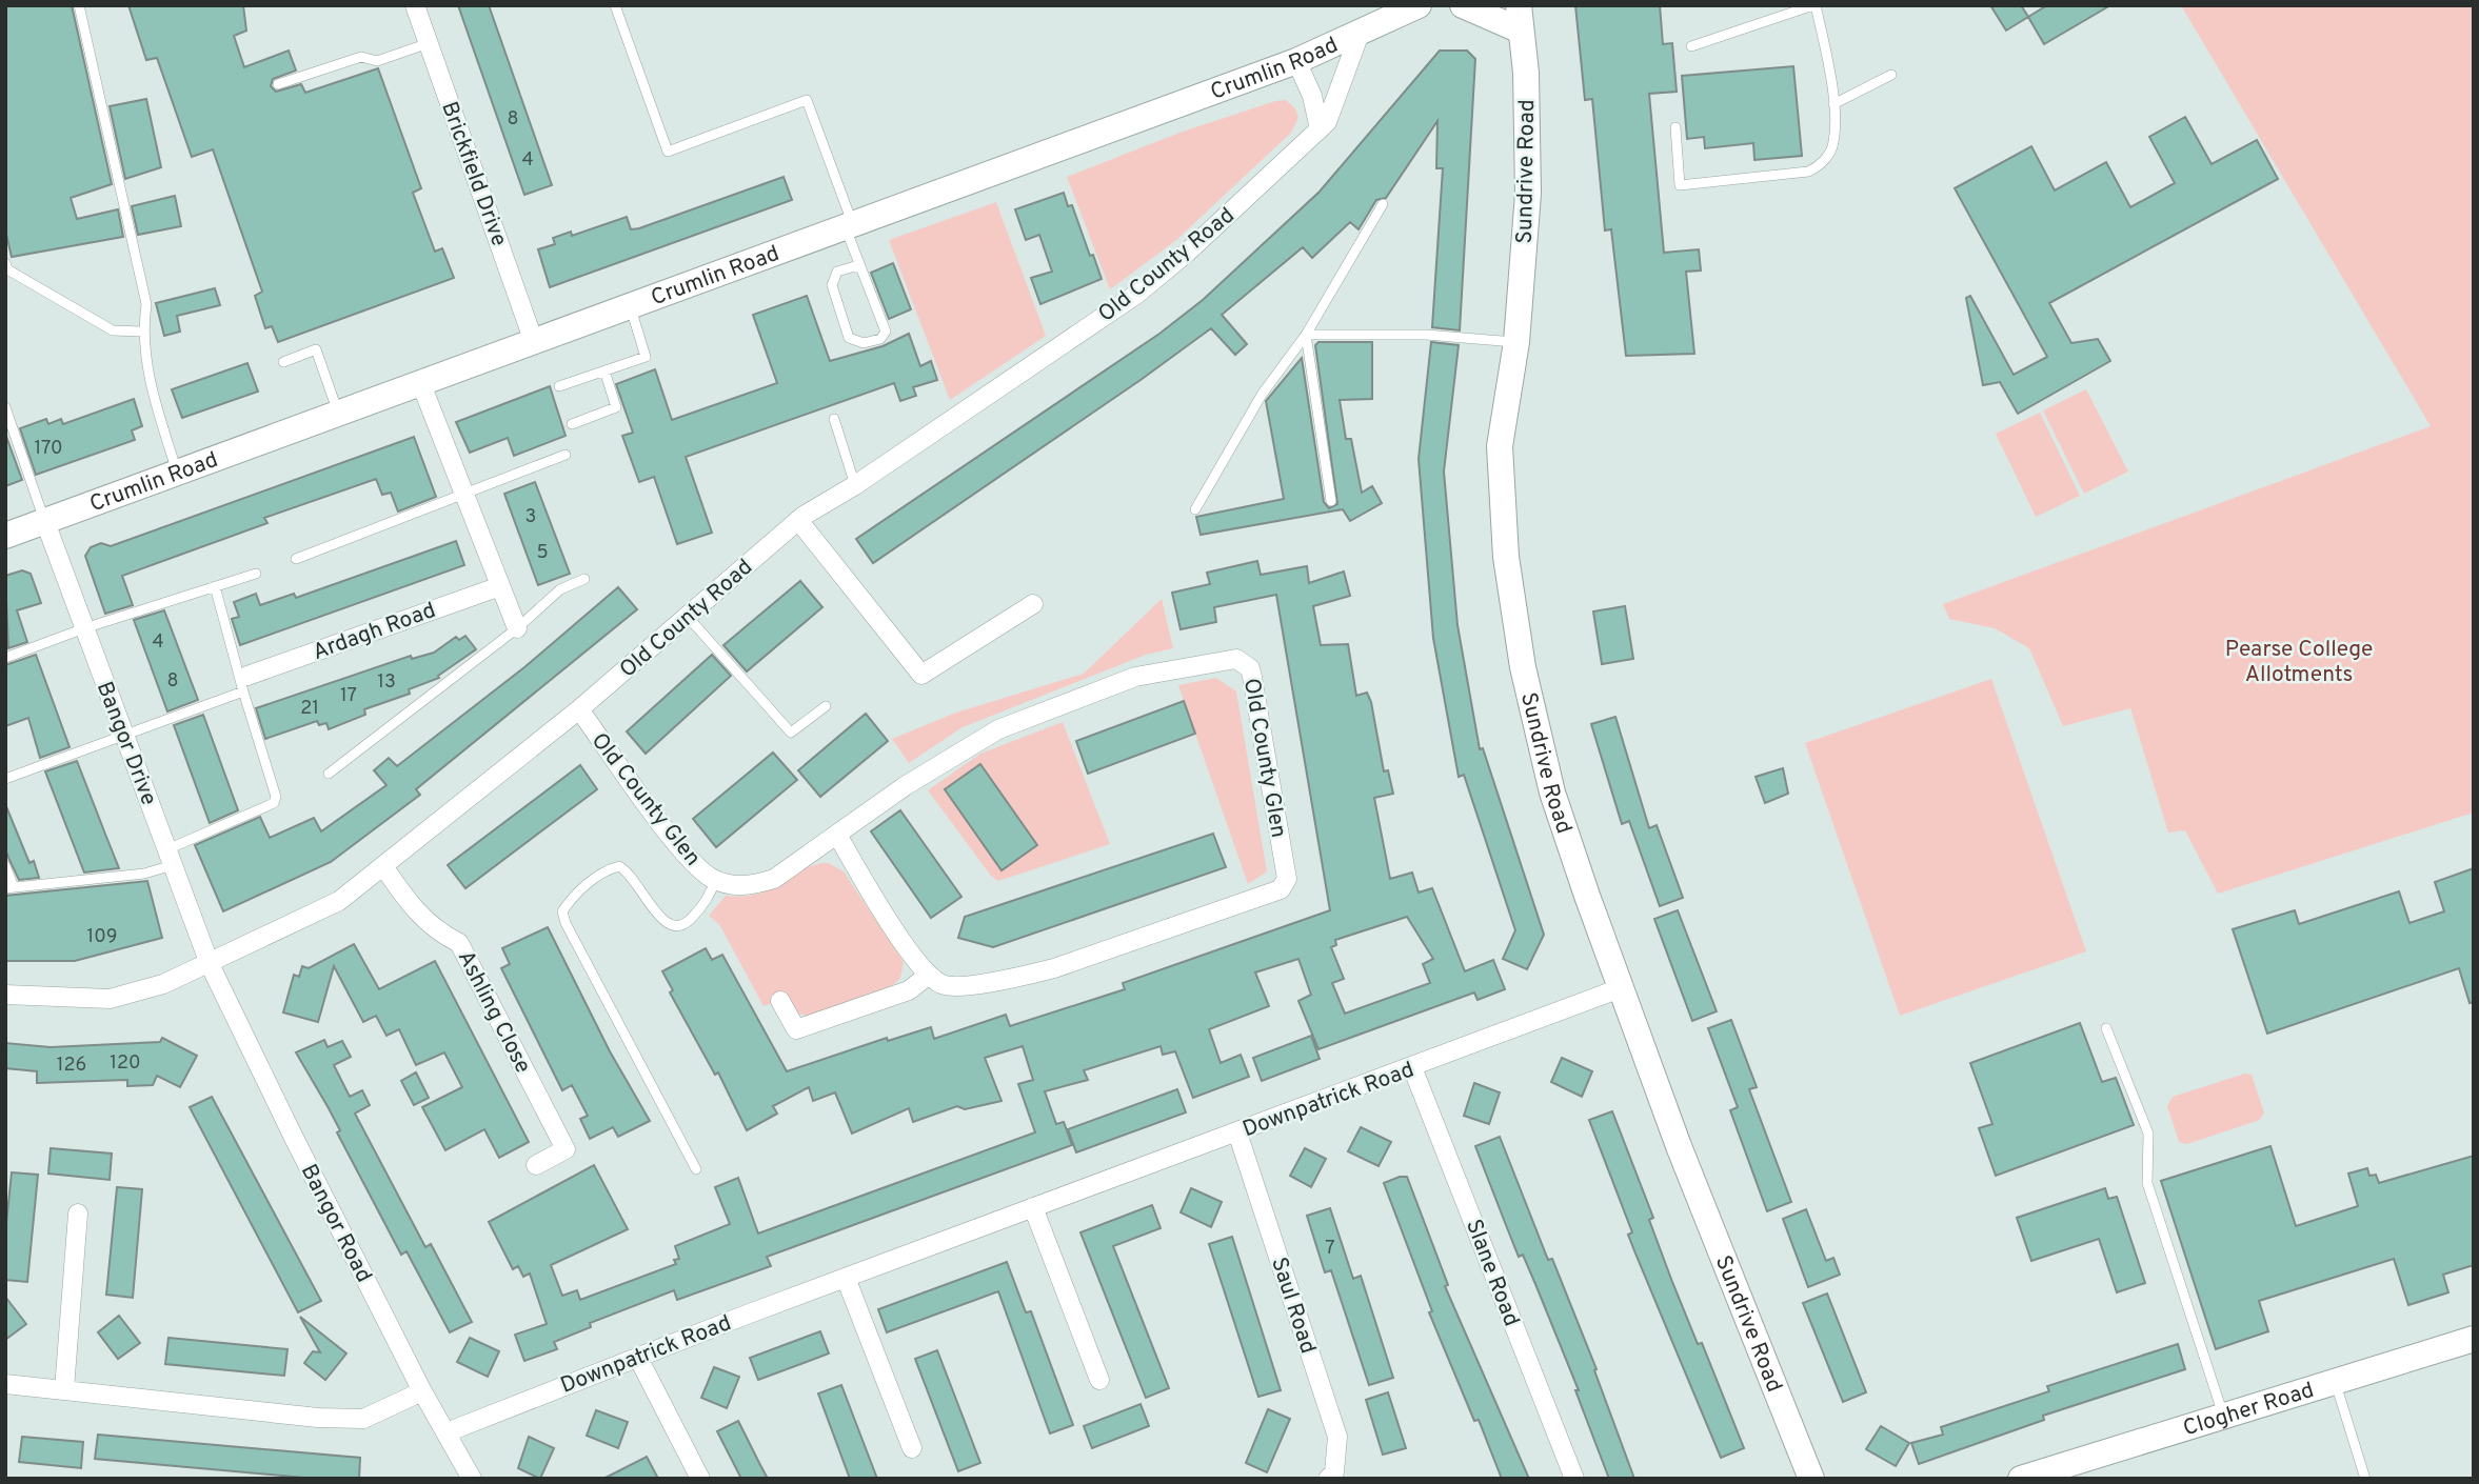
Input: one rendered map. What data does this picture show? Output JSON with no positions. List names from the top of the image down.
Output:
{
  "streets": {
    "street": [
      "Crumlin Road",
      "Sundrive Road",
      "Brickfield Drive",
      "Old County Road",
      "Ardagh Road",
      "Bangor Drive",
      "Old County Glen",
      "Ashling Close",
      "Downpatrick Road",
      "Bangor Road",
      "Slane Road",
      "Saul Road",
      "Clogher Road"
    ]
  },
  "crossings": [
    ["Crumlin Road", "Brickfield Drive"],
    ["Crumlin Road", "Old County Road"],
    ["Crumlin Road", "Bangor Drive"],
    ["Sundrive Road", "Downpatrick Road"],
    ["Old County Road", "Bangor Drive"],
    ["Old County Road", "Old County Glen"],
    ["Old County Road", "Ashling Close"],
    ["Old County Road", "Bangor Road"],
    ["Bangor Drive", "Bangor Road"],
    ["Downpatrick Road", "Bangor Road"],
    ["Downpatrick Road", "Slane Road"],
    ["Downpatrick Road", "Saul Road"]
  ],
  "parks": ["Pearse College Allotments"],
  "house_numbers": [
    "8",
    "4",
    "170",
    "3",
    "5",
    "4",
    "8",
    "13",
    "17",
    "21",
    "109",
    "120",
    "126",
    "7"
  ]
}
